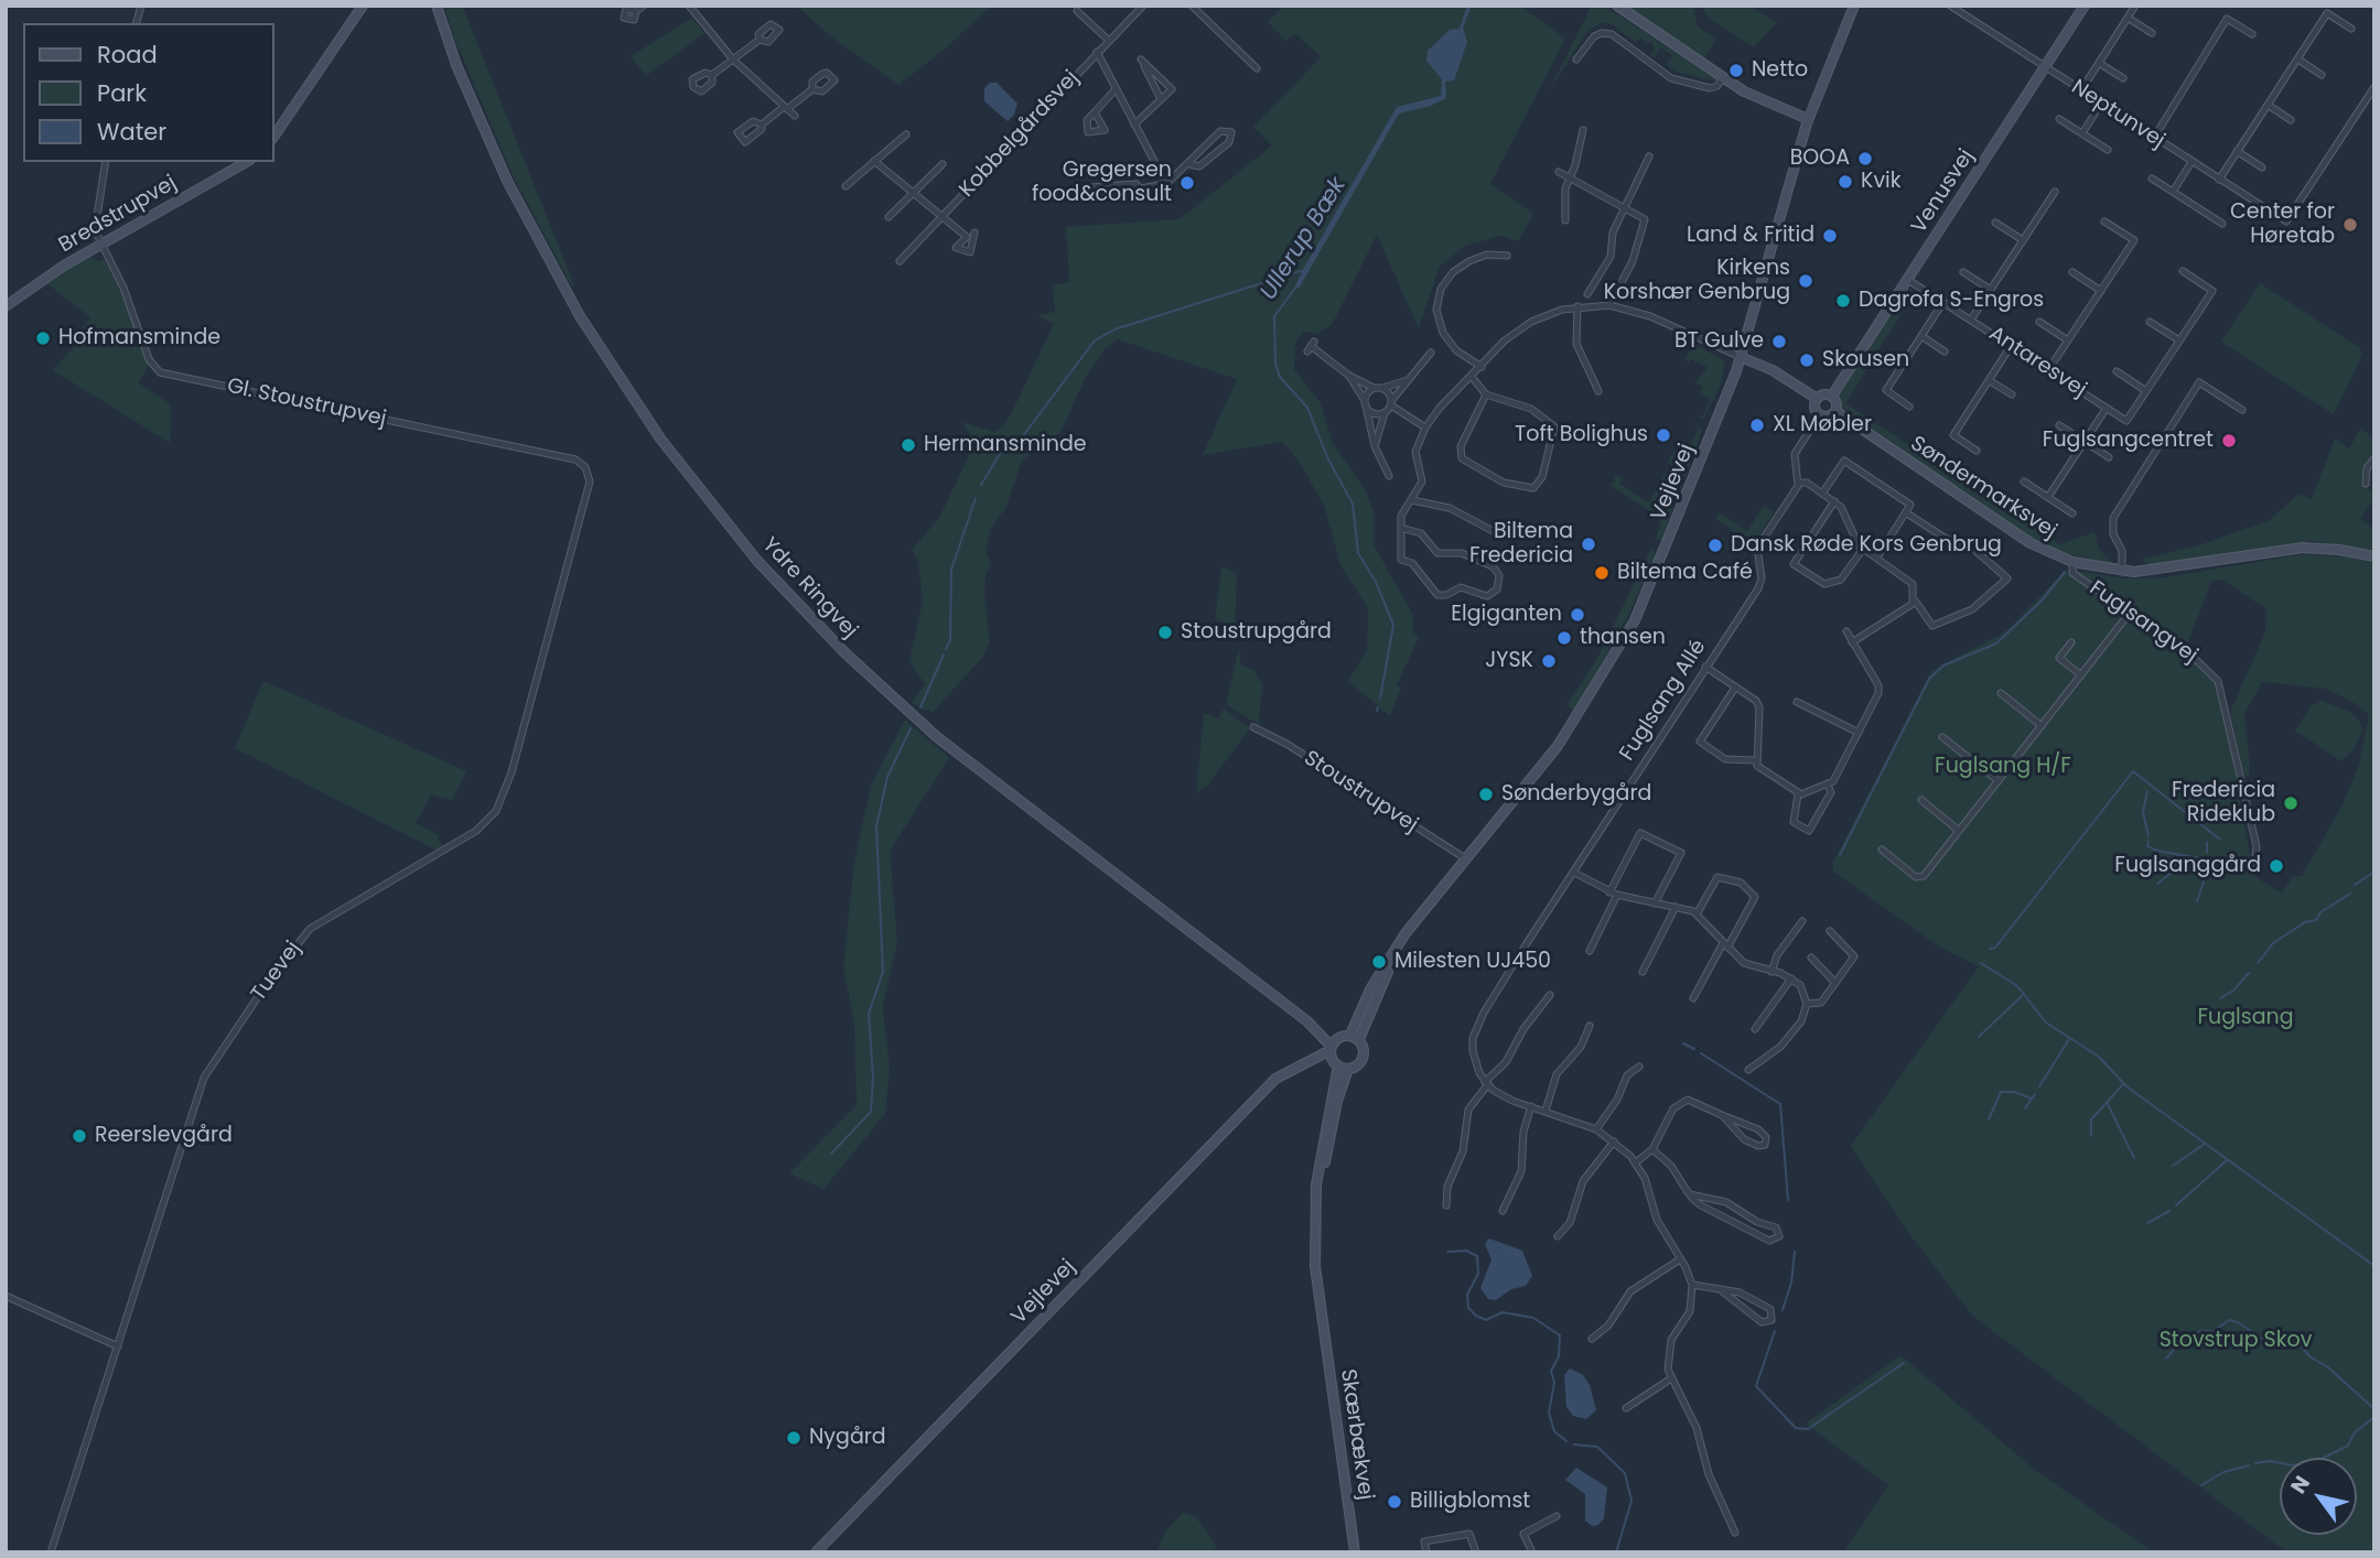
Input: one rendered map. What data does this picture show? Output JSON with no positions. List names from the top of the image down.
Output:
{
  "streets": {
    "street": [
      "Neptunvej",
      "Kobbelgårdsvej",
      "Venusvej",
      "Bredstrupvej",
      "Antaresvej",
      "Gl. Stoustrupvej",
      "Vejlevej",
      "Søndermarksvej",
      "Ydre Ringvej",
      "Fuglsangvej",
      "Fuglsang Allé",
      "Stoustrupvej",
      "Tuevej",
      "Skærbækvej"
    ]
  },
  "crossings": [
    ["Neptunvej", "Venusvej"],
    ["Venusvej", "Antaresvej"],
    ["Venusvej", "Søndermarksvej"],
    ["Bredstrupvej", "Gl. Stoustrupvej"],
    ["Gl. Stoustrupvej", "Tuevej"],
    ["Vejlevej", "Ydre Ringvej"],
    ["Vejlevej", "Stoustrupvej"],
    ["Vejlevej", "Skærbækvej"],
    ["Søndermarksvej", "Fuglsangvej"],
    ["Ydre Ringvej", "Skærbækvej"]
  ],
  "water": ["Ullerup Bæk"],
  "parks": ["Fuglsang H/F", "Fuglsang", "Stovstrup Skov"],
  "places": [
    "Netto",
    "BOOA",
    "Kvik",
    "Gregersen food&consult",
    "Center for Høretab",
    "Land & Fritid",
    "Kirkens Korshær Genbrug",
    "Dagrofa S-Engros",
    "Hofmansminde",
    "BT Gulve",
    "Skousen",
    "XL Møbler",
    "Toft Bolighus",
    "Fuglsangcentret",
    "Hermansminde",
    "Biltema Fredericia",
    "Dansk Røde Kors Genbrug",
    "Biltema Café",
    "Elgiganten",
    "Stoustrupgård",
    "thansen",
    "JYSK",
    "Sønderbygård",
    "Fredericia Rideklub",
    "Fuglsanggård",
    "Milesten UJ450",
    "Reerslevgård",
    "Nygård",
    "Billigblomst"
  ],
  "legend": ["Road", "Park", "Water"],
  "north": "top left"
}
